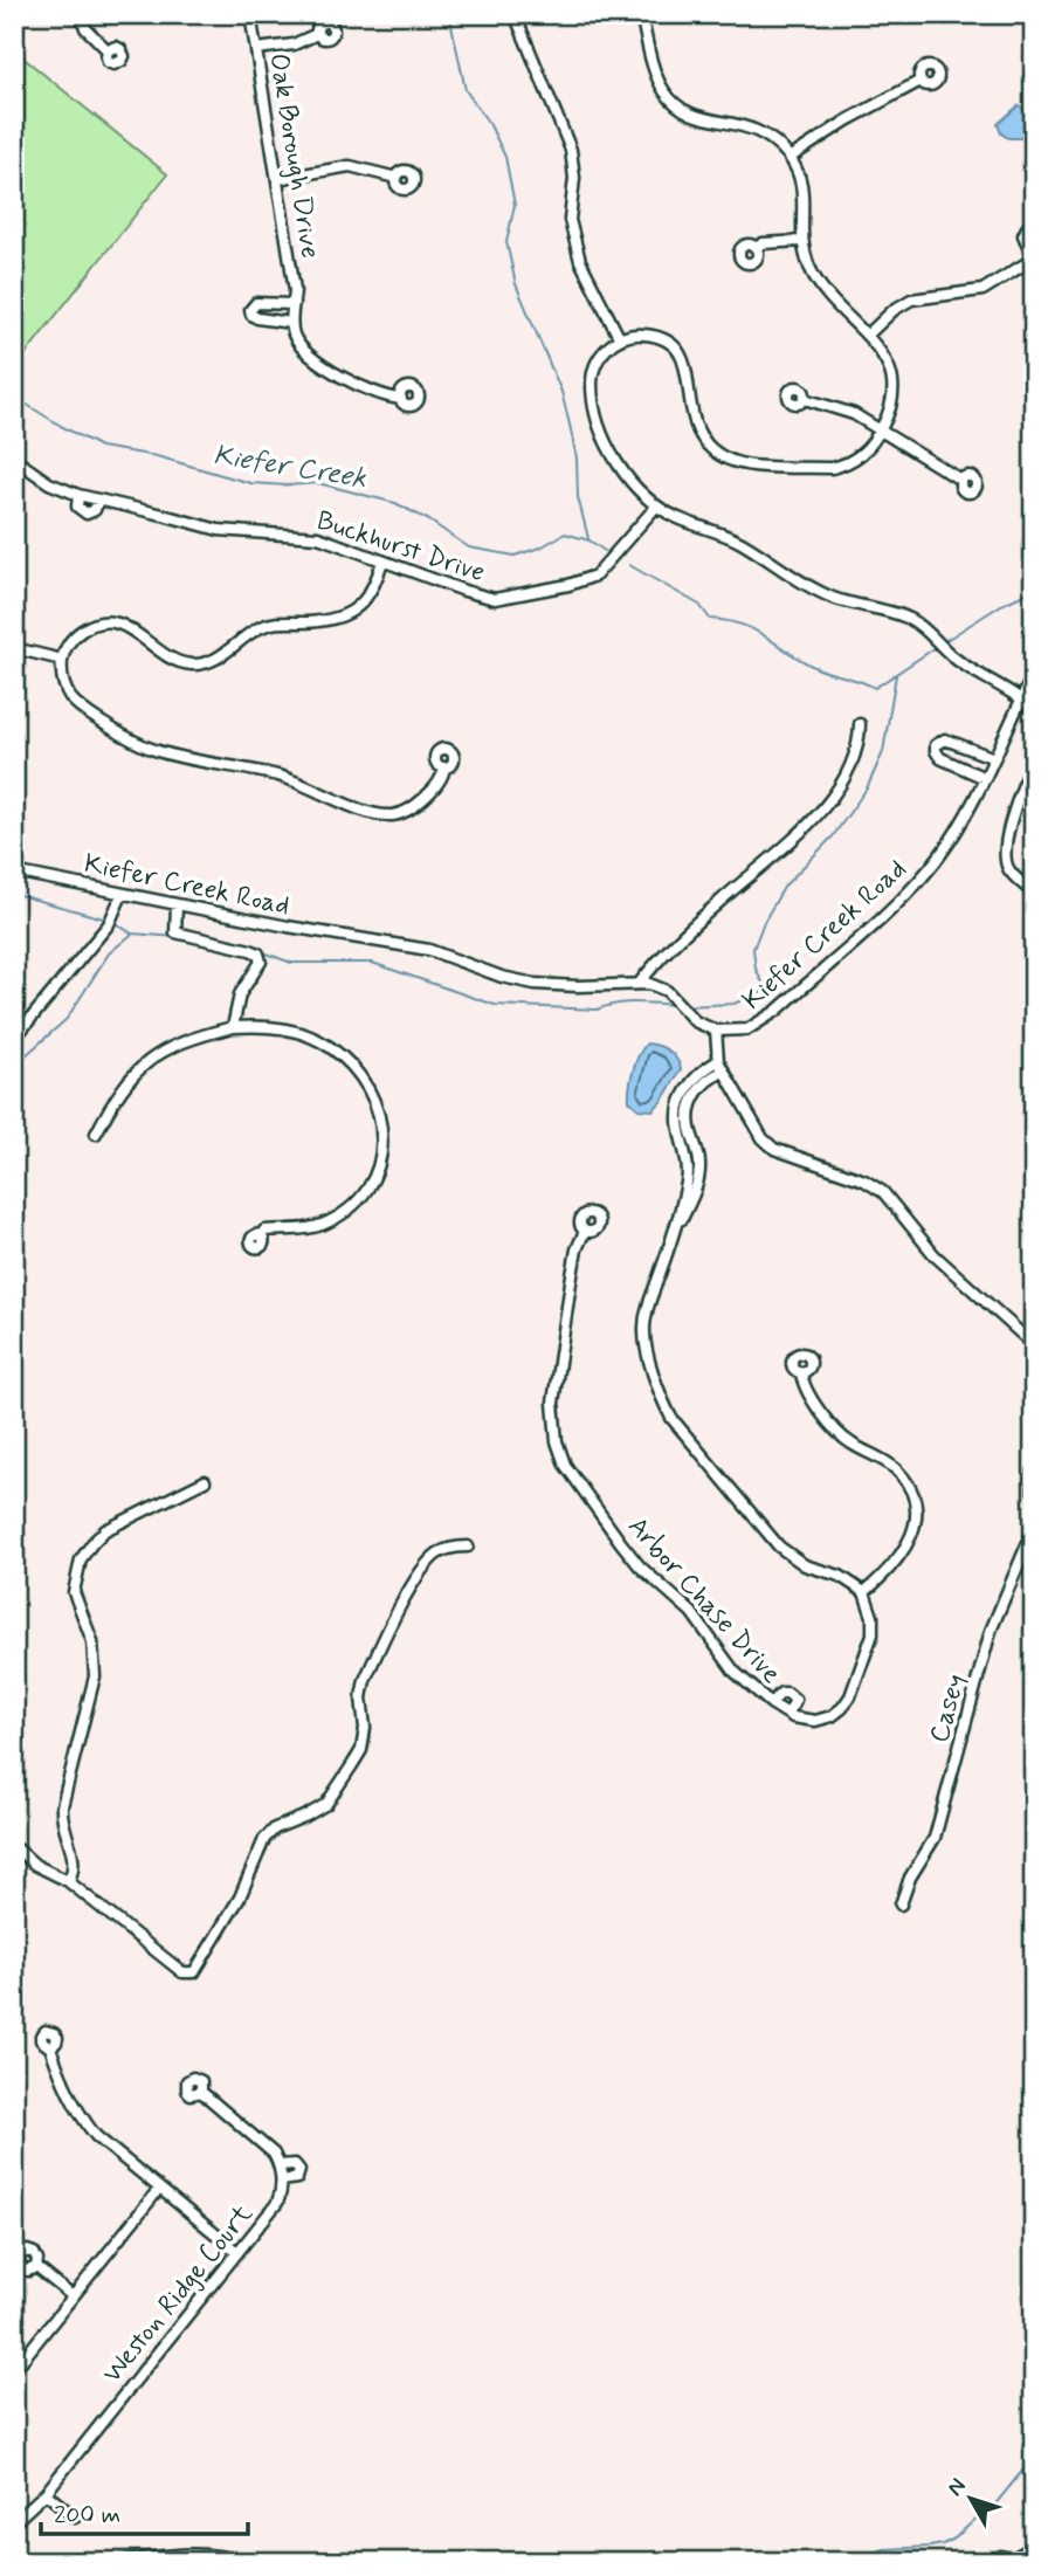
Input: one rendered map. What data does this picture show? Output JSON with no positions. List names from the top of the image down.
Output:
{
  "streets": {
    "street": [
      "Oak Borough Drive",
      "Buckhurst Drive",
      "Kiefer Creek Road",
      "Arbor Chase Drive",
      "Casey",
      "Weston Ridge Court"
    ]
  },
  "water": ["Kiefer Creek"],
  "scale_bar": "200 m",
  "north": "top left"
}
